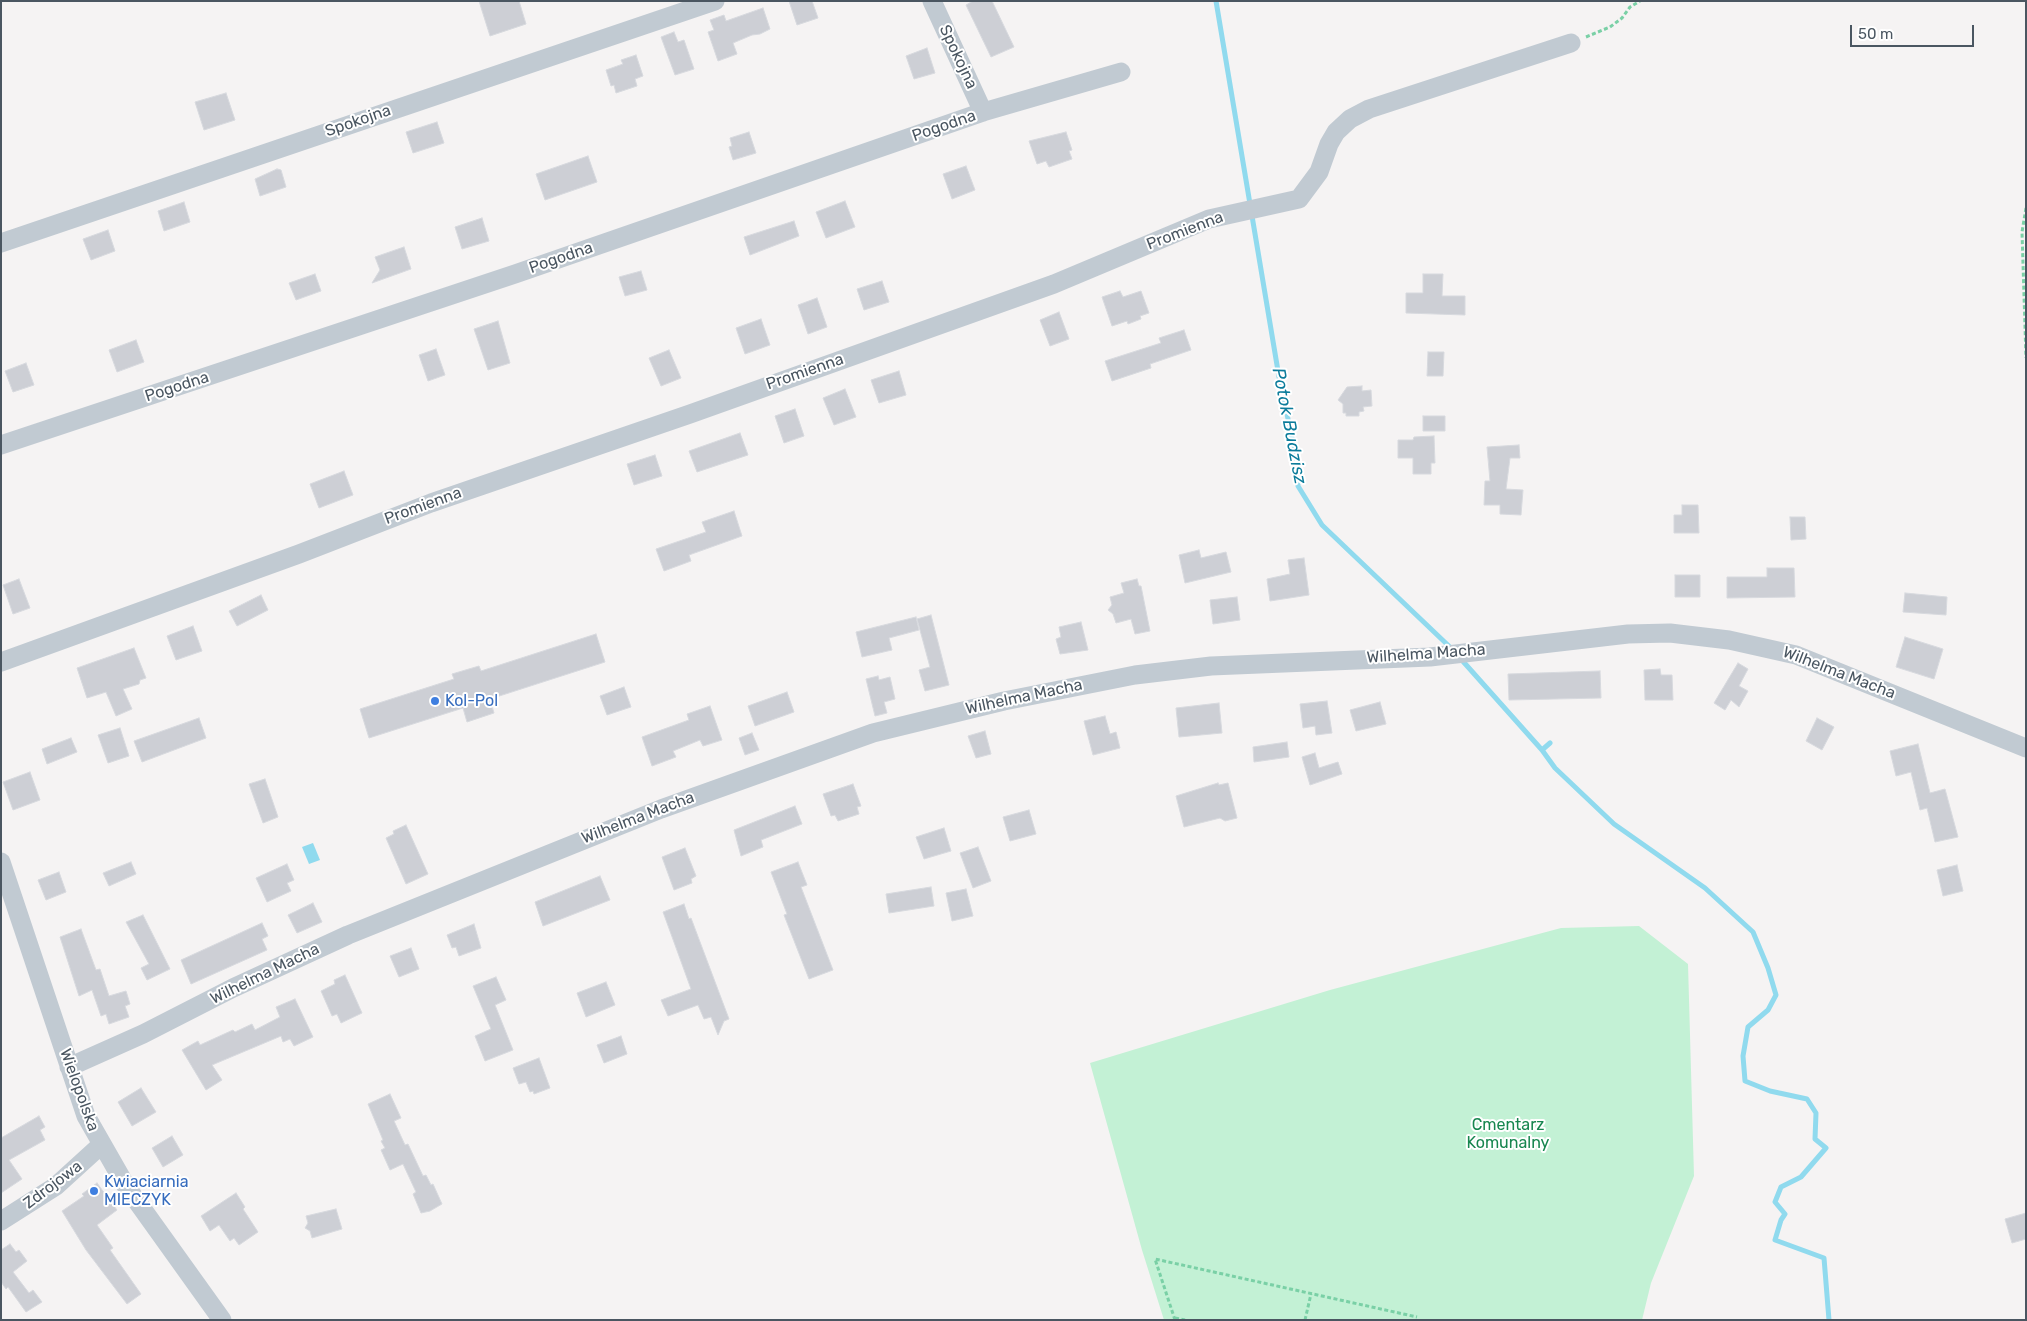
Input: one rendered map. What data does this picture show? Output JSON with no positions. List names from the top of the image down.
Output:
{
  "streets": {
    "street": [
      "Spokojna",
      "Pogodna",
      "Promienna",
      "Wilhelma Macha",
      "Wielopolska",
      "Zdrojowa"
    ]
  },
  "crossings": [
    ["Spokojna", "Pogodna"],
    ["Wilhelma Macha", "Wielopolska"],
    ["Wielopolska", "Zdrojowa"]
  ],
  "water": ["Potok Budzisz"],
  "parks": ["Cmentarz Komunalny"],
  "places": ["Kol-Pol", "Kwiaciarnia MIECZYK"],
  "scale_bar": "50 m"
}
